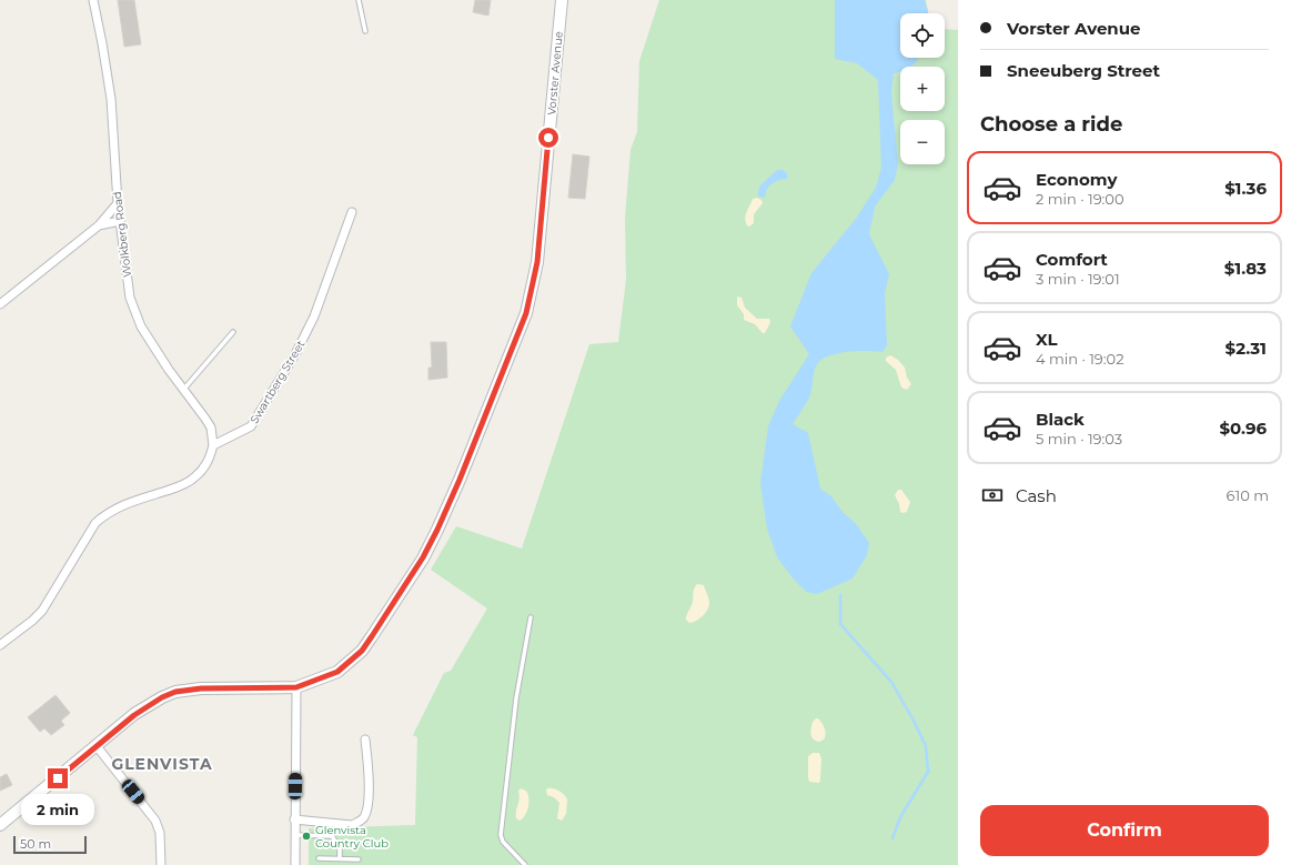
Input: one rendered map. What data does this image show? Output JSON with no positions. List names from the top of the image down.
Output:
{
  "streets": {
    "main road": ["Vorster Avenue"],
    "street": ["Wolkberg Road", "Swartberg Street"]
  },
  "crossings": [
    ["Wolkberg Road", "Swartberg Street"]
  ],
  "districts": ["GLENVISTA"],
  "places": ["Glenvista Country Club"],
  "scale_bar": "50 m",
  "page": {
    "banner": ["Vorster Avenue", "Sneeuberg Street"],
    "map_buttons": ["+", "−"],
    "heading": "Choose a ride",
    "list": [
      {
        "name": "Economy",
        "note": "2 min · 19:00",
        "value": "$1.36"
      },
      {
        "name": "Comfort",
        "note": "3 min · 19:01",
        "value": "$1.83"
      },
      {
        "name": "XL",
        "note": "4 min · 19:02",
        "value": "$2.31"
      },
      {
        "name": "Black",
        "note": "5 min · 19:03",
        "value": "$0.96"
      }
    ],
    "pay": ["Cash", "610 m"],
    "bubble": "2 min",
    "buttons": "Confirm",
    "scale": "50 m"
  }
}
